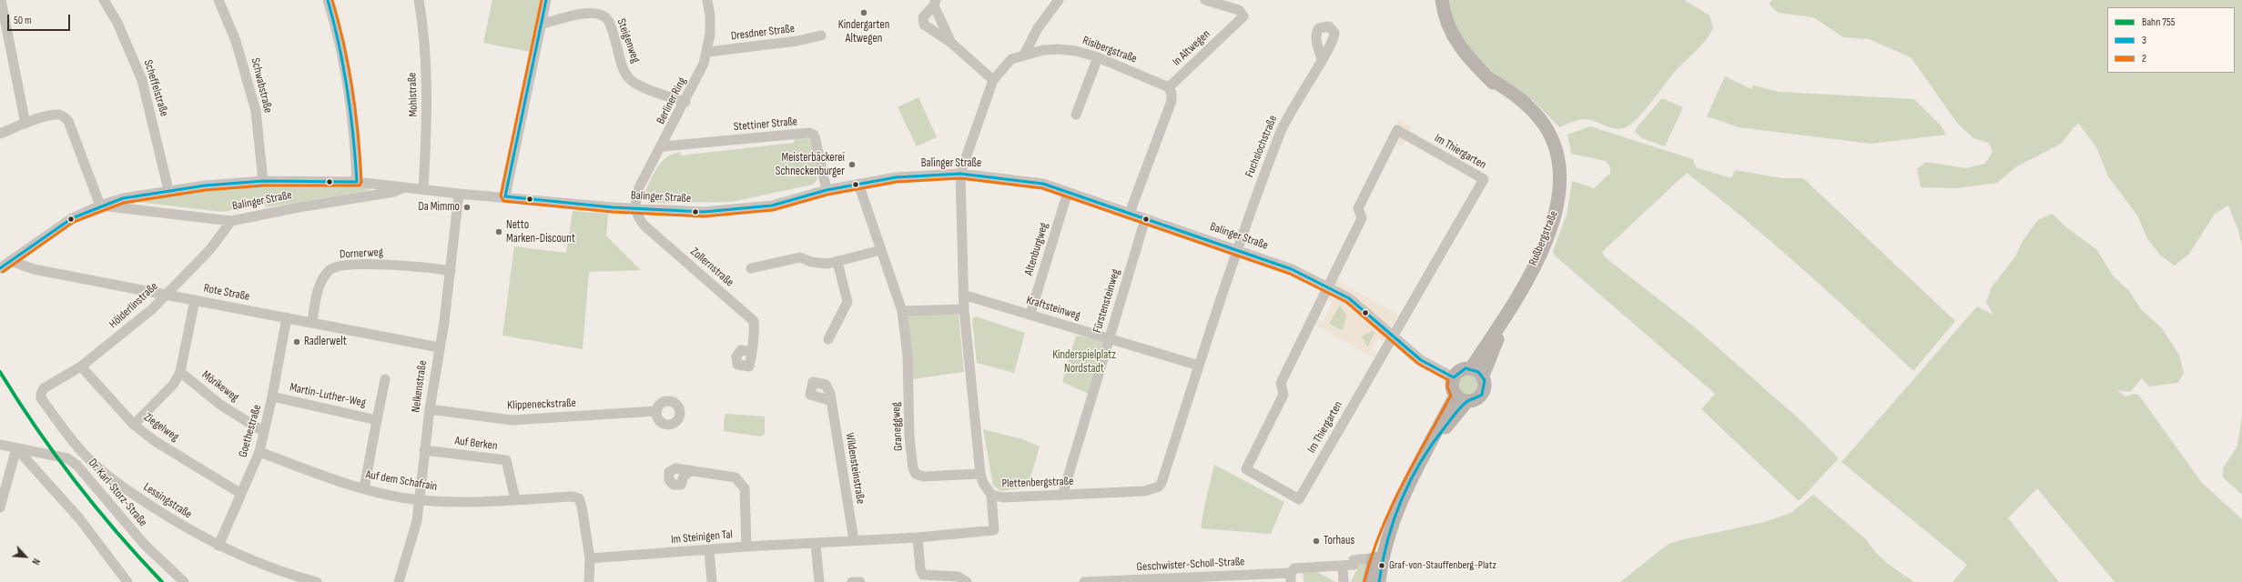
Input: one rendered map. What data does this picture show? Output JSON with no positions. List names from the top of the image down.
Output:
{
  "streets": {
    "street": [
      "Dresdner Straße",
      "Steigenweg",
      "In Altwegen",
      "Risibergstraße",
      "Schwabstraße",
      "Scheffelstraße",
      "Mohlstraße",
      "Berliner Ring",
      "Stettiner Straße",
      "Fuchslochstraße",
      "Im Thiergarten",
      "Balinger Straße",
      "Rußbergstraße",
      "Altenburgweg",
      "Dornerweg",
      "Zollernstraße",
      "Rote Straße",
      "Fürstensteinweg",
      "Hölderlinstraße",
      "Kraftsteinweg",
      "Mörikeweg",
      "Nelkenstraße",
      "Martin-Luther-Weg",
      "Klippeneckstraße",
      "Graneggweg",
      "Ziegelweg",
      "Goethestraße",
      "Auf Berken",
      "Wildensteinstraße",
      "Auf dem Schafrain",
      "Plettenbergstraße",
      "Dr. Karl-Storz-Straße",
      "Lessingstraße",
      "Im Steinigen Tal",
      "Geschwister-Scholl-Straße"
    ]
  },
  "crossings": [
    ["Dresdner Straße", "Berliner Ring"],
    ["Steigenweg", "Berliner Ring"],
    ["In Altwegen", "Risibergstraße"],
    ["Risibergstraße", "Balinger Straße"],
    ["Risibergstraße", "Plettenbergstraße"],
    ["Schwabstraße", "Balinger Straße"],
    ["Scheffelstraße", "Balinger Straße"],
    ["Mohlstraße", "Balinger Straße"],
    ["Berliner Ring", "Stettiner Straße"],
    ["Berliner Ring", "Balinger Straße"],
    ["Berliner Ring", "Zollernstraße"],
    ["Stettiner Straße", "Balinger Straße"],
    ["Fuchslochstraße", "Balinger Straße"],
    ["Fuchslochstraße", "Plettenbergstraße"],
    ["Im Thiergarten", "Balinger Straße"],
    ["Balinger Straße", "Rußbergstraße"],
    ["Balinger Straße", "Altenburgweg"],
    ["Balinger Straße", "Zollernstraße"],
    ["Balinger Straße", "Rote Straße"],
    ["Balinger Straße", "Fürstensteinweg"],
    ["Balinger Straße", "Hölderlinstraße"],
    ["Balinger Straße", "Nelkenstraße"],
    ["Balinger Straße", "Graneggweg"],
    ["Balinger Straße", "Plettenbergstraße"],
    ["Altenburgweg", "Kraftsteinweg"],
    ["Dornerweg", "Rote Straße"],
    ["Dornerweg", "Nelkenstraße"],
    ["Rote Straße", "Hölderlinstraße"],
    ["Rote Straße", "Nelkenstraße"],
    ["Rote Straße", "Goethestraße"],
    ["Fürstensteinweg", "Kraftsteinweg"],
    ["Fürstensteinweg", "Plettenbergstraße"],
    ["Hölderlinstraße", "Ziegelweg"],
    ["Hölderlinstraße", "Lessingstraße"],
    ["Kraftsteinweg", "Plettenbergstraße"],
    ["Mörikeweg", "Goethestraße"],
    ["Nelkenstraße", "Klippeneckstraße"],
    ["Nelkenstraße", "Auf Berken"],
    ["Nelkenstraße", "Auf dem Schafrain"],
    ["Martin-Luther-Weg", "Goethestraße"],
    ["Martin-Luther-Weg", "Auf dem Schafrain"],
    ["Graneggweg", "Plettenbergstraße"],
    ["Ziegelweg", "Goethestraße"],
    ["Goethestraße", "Auf dem Schafrain"],
    ["Goethestraße", "Lessingstraße"],
    ["Auf Berken", "Auf dem Schafrain"],
    ["Wildensteinstraße", "Im Steinigen Tal"],
    ["Auf dem Schafrain", "Im Steinigen Tal"],
    ["Plettenbergstraße", "Im Steinigen Tal"]
  ],
  "parks": ["Kinderspielplatz Nordstadt"],
  "places": [
    "Kindergarten Altwegen",
    "Meisterbäckerei Schneckenburger",
    "Da Mimmo",
    "Netto Marken-Discount",
    "Radlerwelt",
    "Torhaus",
    "Graf-von-Stauffenberg-Platz"
  ],
  "lines": ["transit line 3", "transit line 2", "rail line 755"],
  "legend": ["Bahn 755", "3", "2"],
  "scale_bar": "50 m",
  "north": "bottom right"
}
